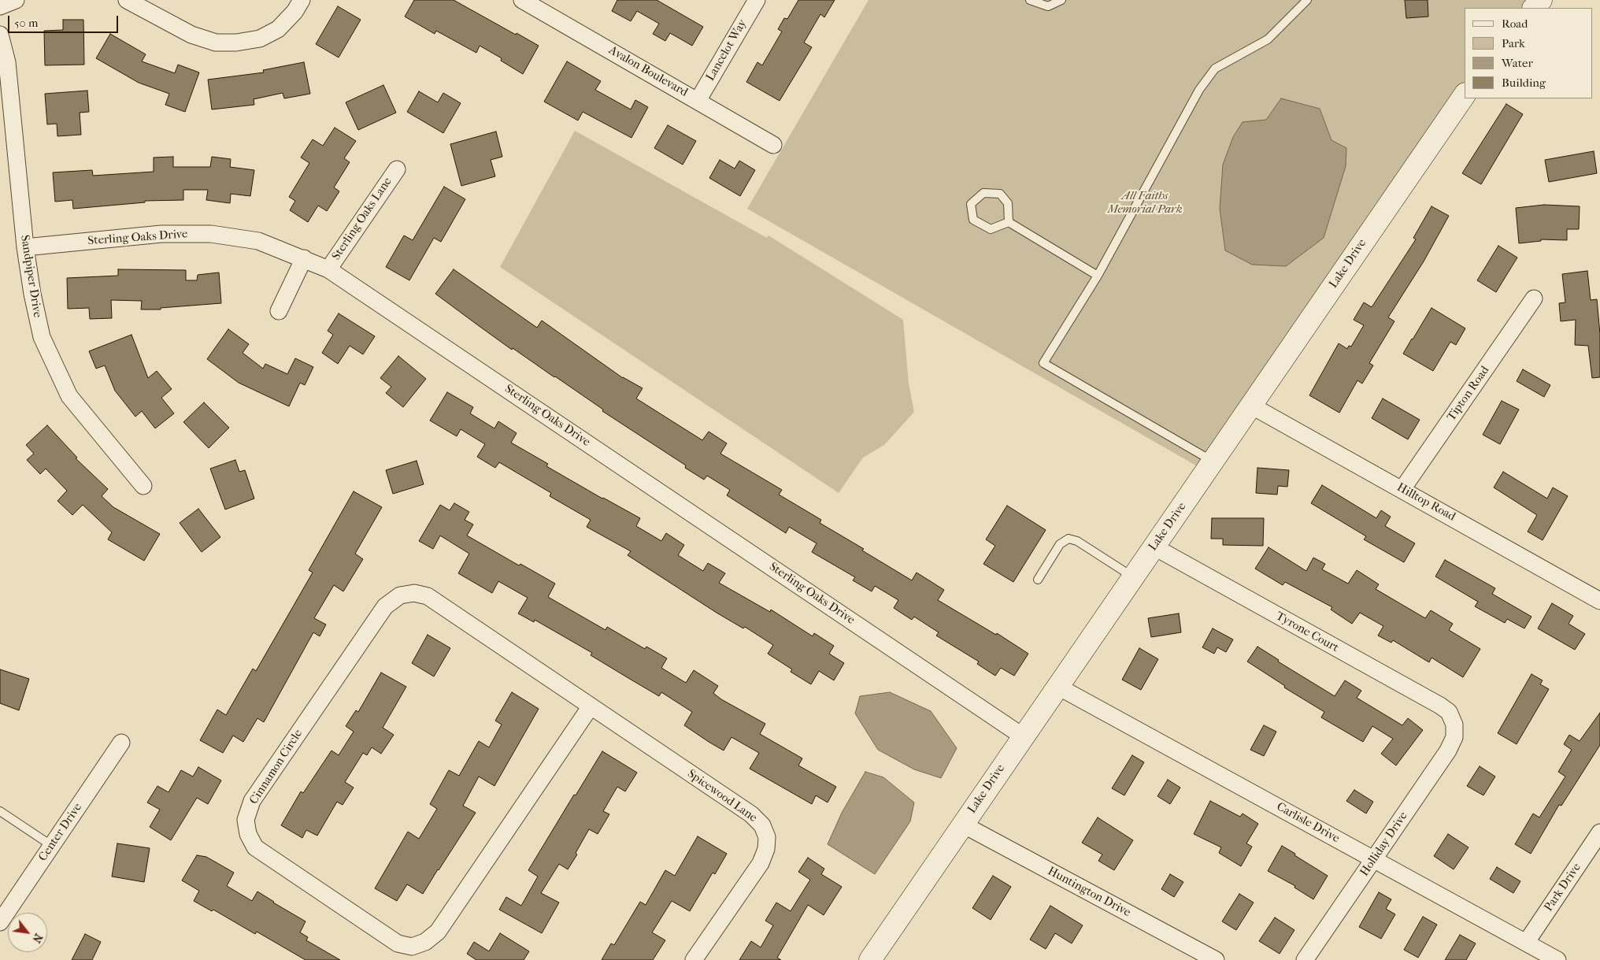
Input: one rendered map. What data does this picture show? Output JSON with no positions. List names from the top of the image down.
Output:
{
  "streets": {
    "street": [
      "Lancelot Way",
      "Avalon Boulevard",
      "Sterling Oaks Lane",
      "Sterling Oaks Drive",
      "Lake Drive",
      "Sandpiper Drive",
      "Tipton Road",
      "Hilltop Road",
      "Tyrone Court",
      "Cinnamon Circle",
      "Spicewood Lane",
      "Carlisle Drive",
      "Center Drive",
      "Holliday Drive",
      "Park Drive",
      "Huntington Drive"
    ]
  },
  "crossings": [
    ["Lancelot Way", "Avalon Boulevard"],
    ["Sterling Oaks Lane", "Sterling Oaks Drive"],
    ["Sterling Oaks Drive", "Lake Drive"],
    ["Sterling Oaks Drive", "Sandpiper Drive"],
    ["Lake Drive", "Hilltop Road"],
    ["Lake Drive", "Tyrone Court"],
    ["Lake Drive", "Carlisle Drive"],
    ["Lake Drive", "Huntington Drive"],
    ["Tipton Road", "Hilltop Road"],
    ["Tyrone Court", "Holliday Drive"],
    ["Cinnamon Circle", "Spicewood Lane"],
    ["Carlisle Drive", "Holliday Drive"],
    ["Carlisle Drive", "Park Drive"]
  ],
  "parks": ["All Faiths Memorial Park"],
  "legend": [
    "Road",
    "Park",
    "Water",
    "Building"
  ],
  "scale_bar": "50 m",
  "north": "bottom right"
}
